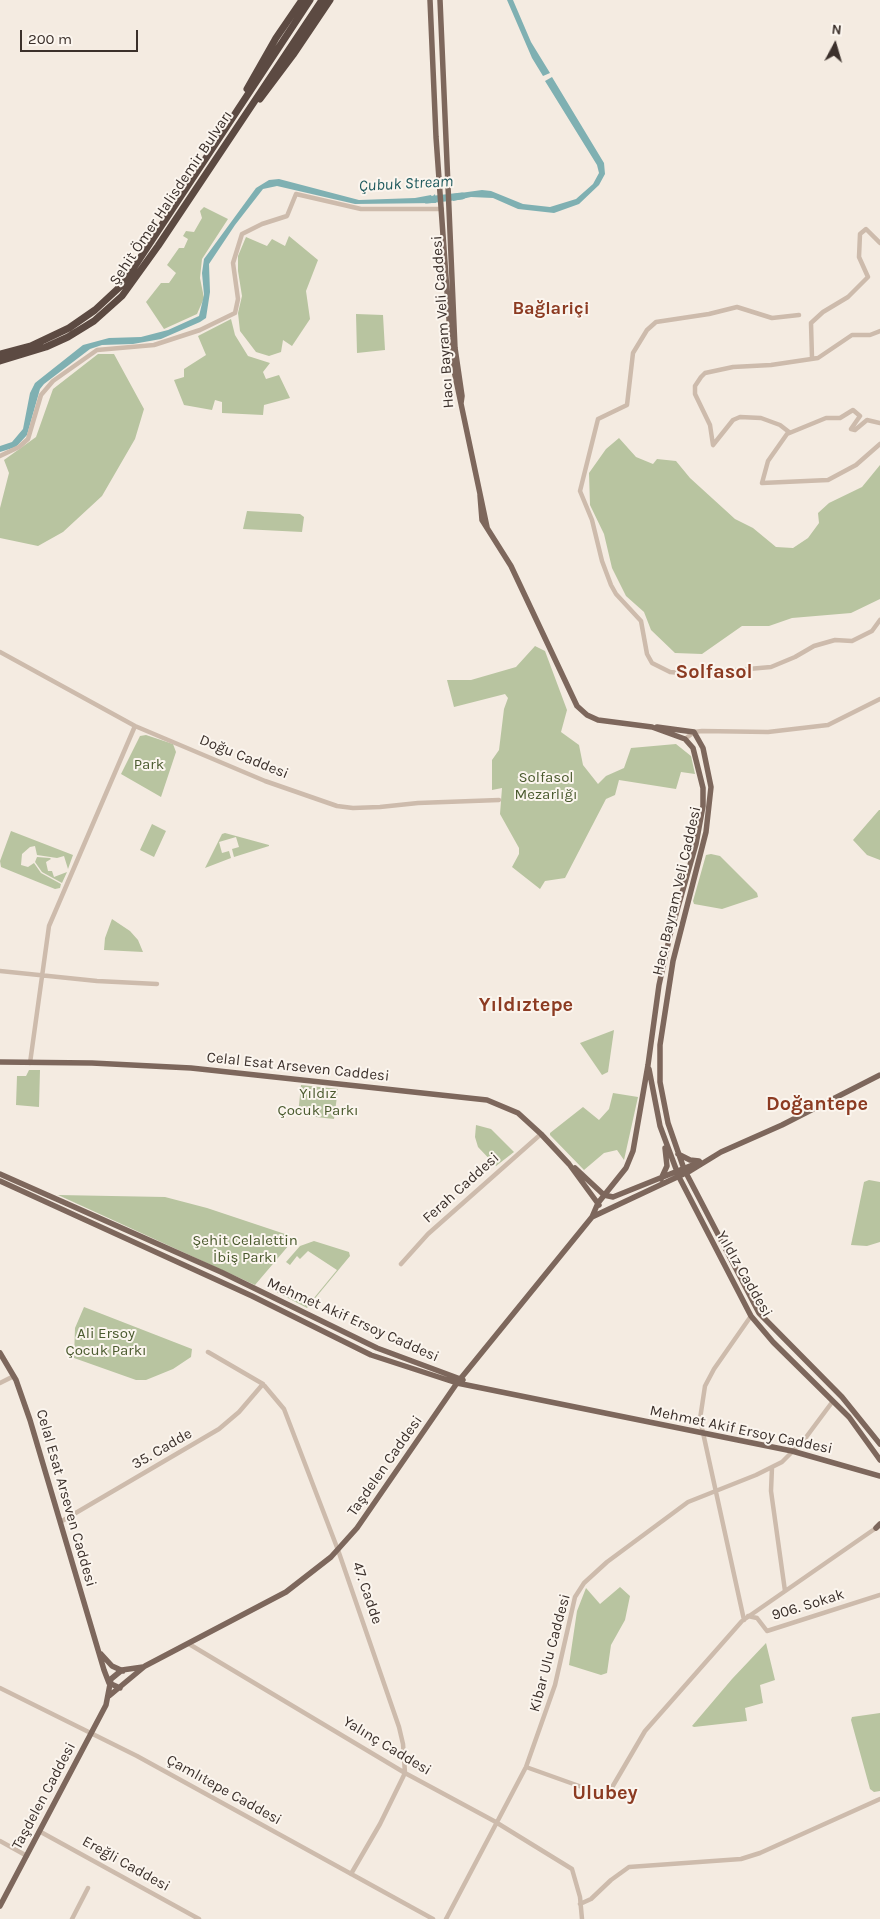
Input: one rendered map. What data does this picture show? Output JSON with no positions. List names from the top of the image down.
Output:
{
  "streets": {
    "highway": ["Şehit Ömer Halisdemir Bulvarı"],
    "main road": [
      "Hacı Bayram Veli Caddesi",
      "Celal Esat Arseven Caddesi",
      "Yıldız Caddesi",
      "Mehmet Akif Ersoy Caddesi",
      "Taşdelen Caddesi"
    ],
    "street": [
      "Doğu Caddesi",
      "Ferah Caddesi",
      "35. Cadde",
      "47. Cadde",
      "906. Sokak",
      "Kibar Ulu Caddesi",
      "Yalınç Caddesi",
      "Çamlıtepe Caddesi",
      "Ereğli Caddesi"
    ]
  },
  "crossings": [
    ["Hacı Bayram Veli Caddesi", "Yıldız Caddesi"],
    ["Celal Esat Arseven Caddesi", "Ferah Caddesi"],
    ["Celal Esat Arseven Caddesi", "35. Cadde"],
    ["Celal Esat Arseven Caddesi", "Taşdelen Caddesi"],
    ["Yıldız Caddesi", "Kibar Ulu Caddesi"],
    ["Mehmet Akif Ersoy Caddesi", "Taşdelen Caddesi"],
    ["Mehmet Akif Ersoy Caddesi", "Kibar Ulu Caddesi"],
    ["35. Cadde", "47. Cadde"],
    ["Taşdelen Caddesi", "47. Cadde"],
    ["Taşdelen Caddesi", "Yalınç Caddesi"],
    ["Taşdelen Caddesi", "Çamlıtepe Caddesi"],
    ["Taşdelen Caddesi", "Ereğli Caddesi"],
    ["47. Cadde", "Yalınç Caddesi"],
    ["47. Cadde", "Çamlıtepe Caddesi"],
    ["Kibar Ulu Caddesi", "Yalınç Caddesi"]
  ],
  "districts": [
    "Bağlariçi",
    "Solfasol",
    "Yıldıztepe",
    "Doğantepe",
    "Ulubey"
  ],
  "water": ["Çubuk Stream"],
  "parks": [
    "Park",
    "Solfasol Mezarlığı",
    "Yıldız Çocuk Parkı",
    "Şehit Celalettin İbiş Parkı",
    "Ali Ersoy Çocuk Parkı"
  ],
  "scale_bar": "200 m",
  "north": "top"
}
